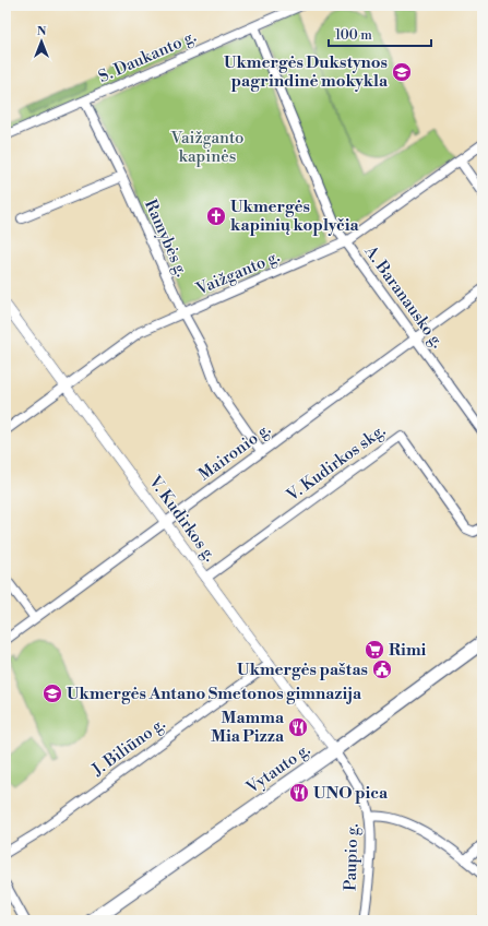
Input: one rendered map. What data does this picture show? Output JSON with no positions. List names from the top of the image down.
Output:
{
  "streets": {
    "main road": ["Vytauto g."],
    "street": [
      "S. Daukanto g.",
      "Ramybės g.",
      "Vaižganto g.",
      "A. Baranausko g.",
      "Maironio g.",
      "V. Kudirkos skg.",
      "V. Kudirkos g.",
      "J. Biliūno g.",
      "Paupio g."
    ]
  },
  "crossings": [
    ["S. Daukanto g.", "Ramybės g."],
    ["S. Daukanto g.", "A. Baranausko g."],
    ["Ramybės g.", "Vaižganto g."],
    ["Ramybės g.", "Maironio g."],
    ["Vaižganto g.", "A. Baranausko g."],
    ["Vaižganto g.", "V. Kudirkos g."],
    ["A. Baranausko g.", "Maironio g."],
    ["Maironio g.", "V. Kudirkos g."],
    ["V. Kudirkos skg.", "V. Kudirkos g."],
    ["V. Kudirkos g.", "J. Biliūno g."],
    ["V. Kudirkos g.", "Vytauto g."],
    ["V. Kudirkos g.", "Paupio g."],
    ["Vytauto g.", "Paupio g."]
  ],
  "parks": ["Vaižganto kapinės"],
  "places": {
    "school or university": ["Ukmergės Dukstynos pagrindinė mokykla", "Ukmergės Antano Smetonos gimnazija"],
    "church": ["Ukmergės kapinių koplyčia"],
    "supermarket": ["Rimi"],
    "public building": ["Ukmergės paštas"],
    "restaurant": ["Mamma Mia Pizza", "UNO pica"]
  },
  "scale_bar": "100 m",
  "north": "top"
}
